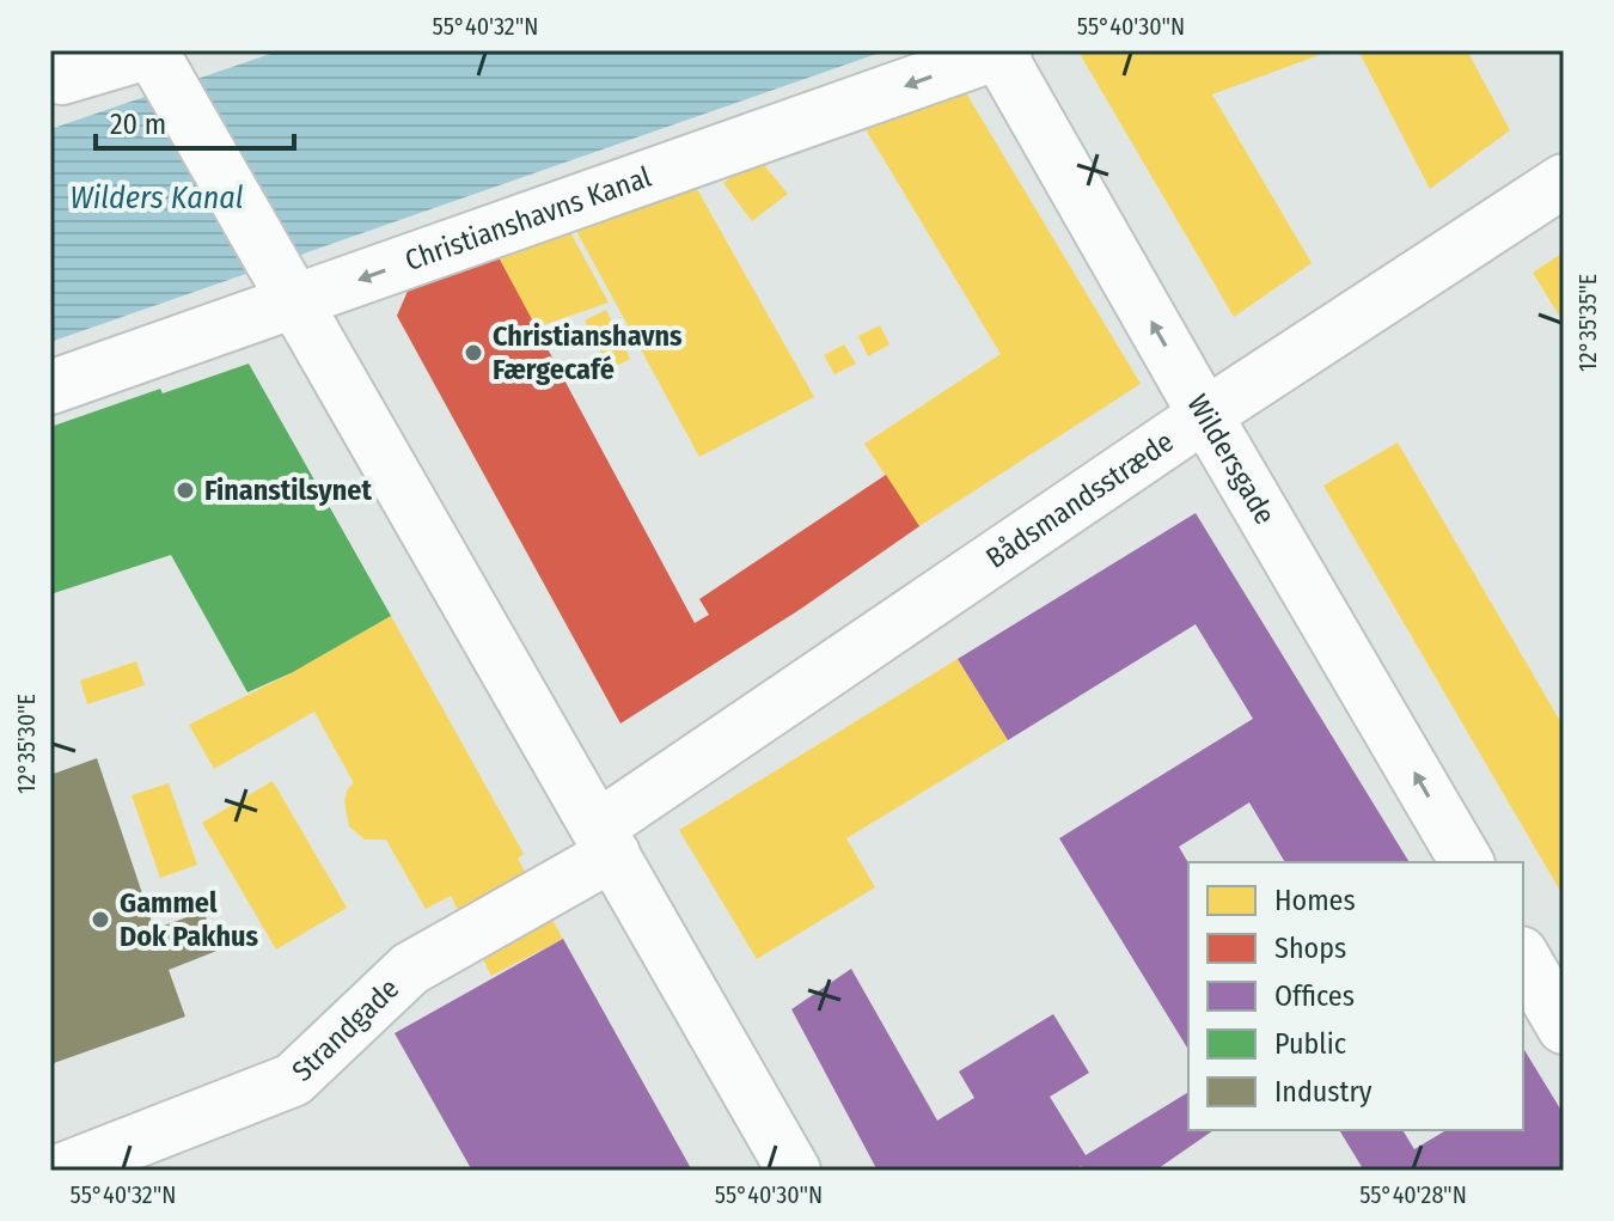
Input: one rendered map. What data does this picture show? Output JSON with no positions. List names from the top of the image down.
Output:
{
  "streets": {
    "street": [
      "Christianshavns Kanal",
      "Wildersgade",
      "Bådsmandsstræde",
      "Strandgade"
    ]
  },
  "crossings": [
    ["Christianshavns Kanal", "Wildersgade"],
    ["Wildersgade", "Bådsmandsstræde"],
    ["Bådsmandsstræde", "Strandgade"]
  ],
  "one_way": ["Christianshavns Kanal", "Wildersgade"],
  "water": ["Wilders Kanal"],
  "places": ["Christianshavns Færgecafé", "Finanstilsynet", "Gammel Dok Pakhus"],
  "legend": [
    "Homes",
    "Shops",
    "Offices",
    "Public",
    "Industry"
  ],
  "scale_bar": "20 m",
  "coordinates": [
    "55°40'32\"N",
    "55°40'30\"N",
    "12°35'35\"E",
    "12°35'30\"E",
    "55°40'28\"N"
  ]
}
